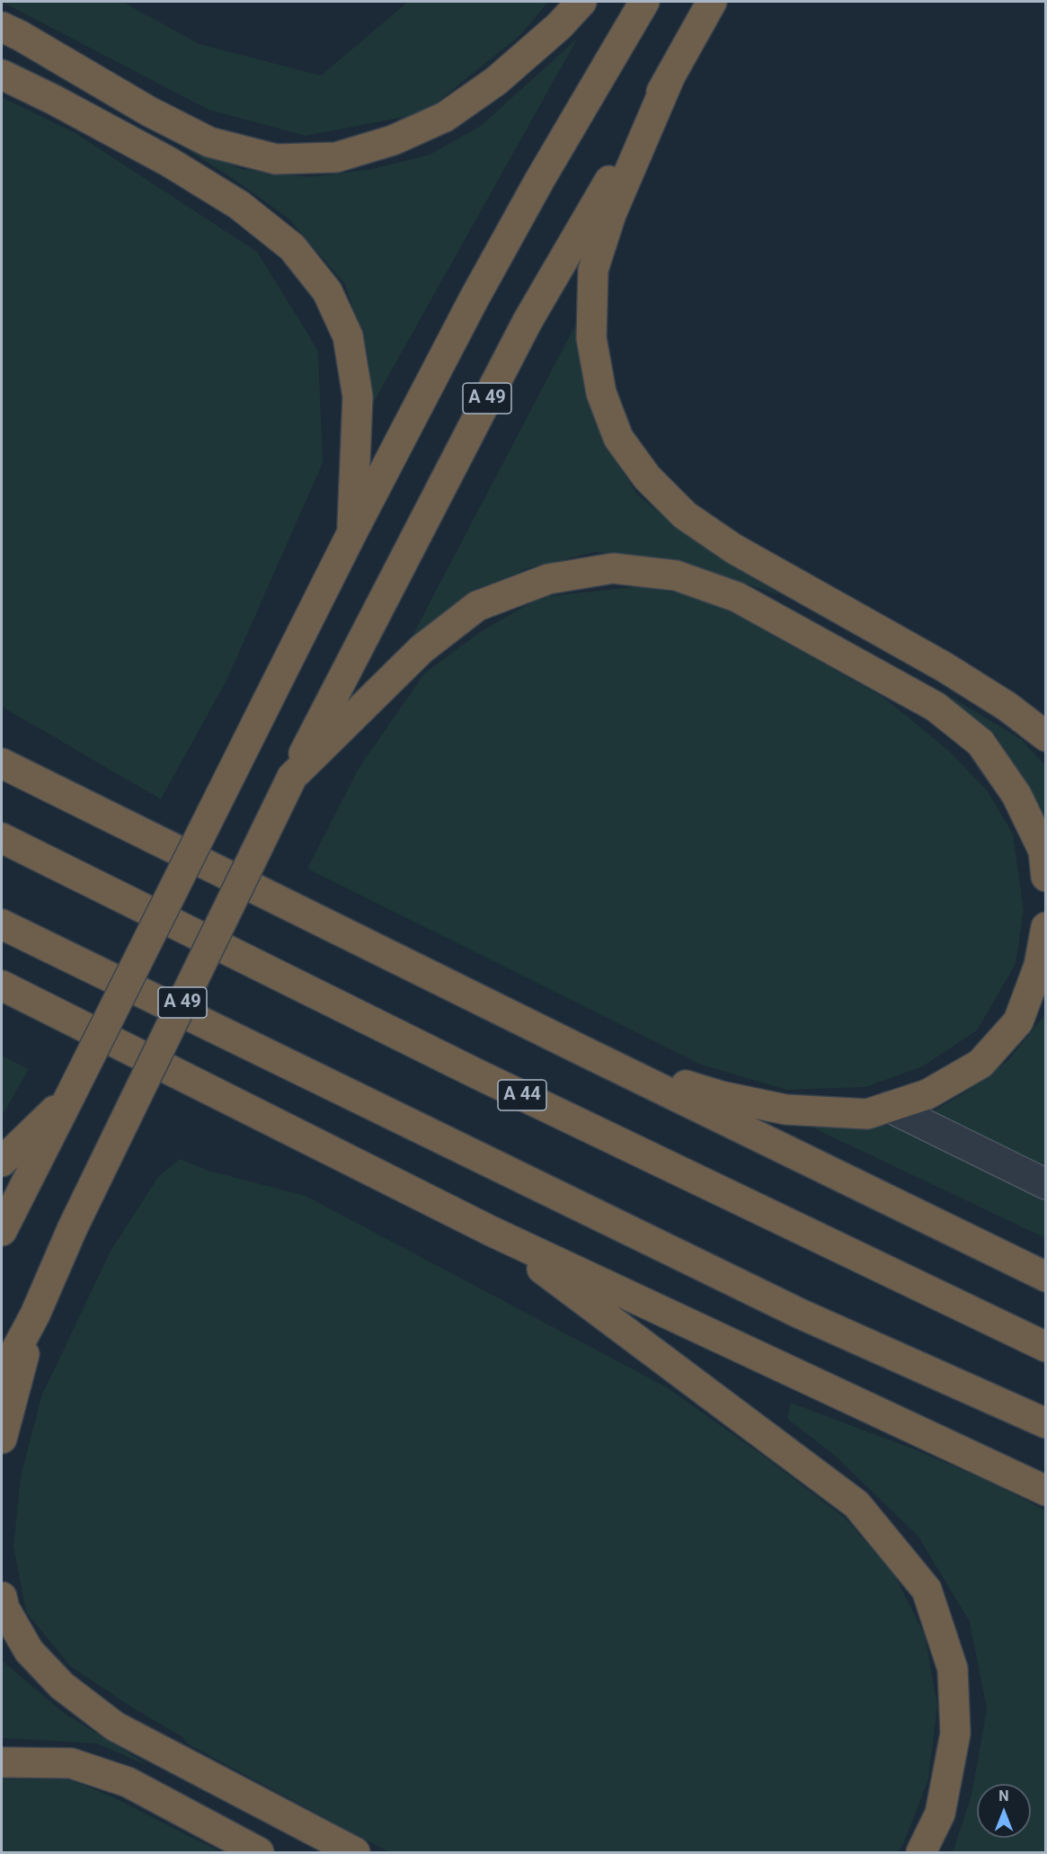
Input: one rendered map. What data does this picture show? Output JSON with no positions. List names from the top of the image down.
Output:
{
  "streets": {
    "highway": ["A 49", "A 44"]
  },
  "north": "top"
}
